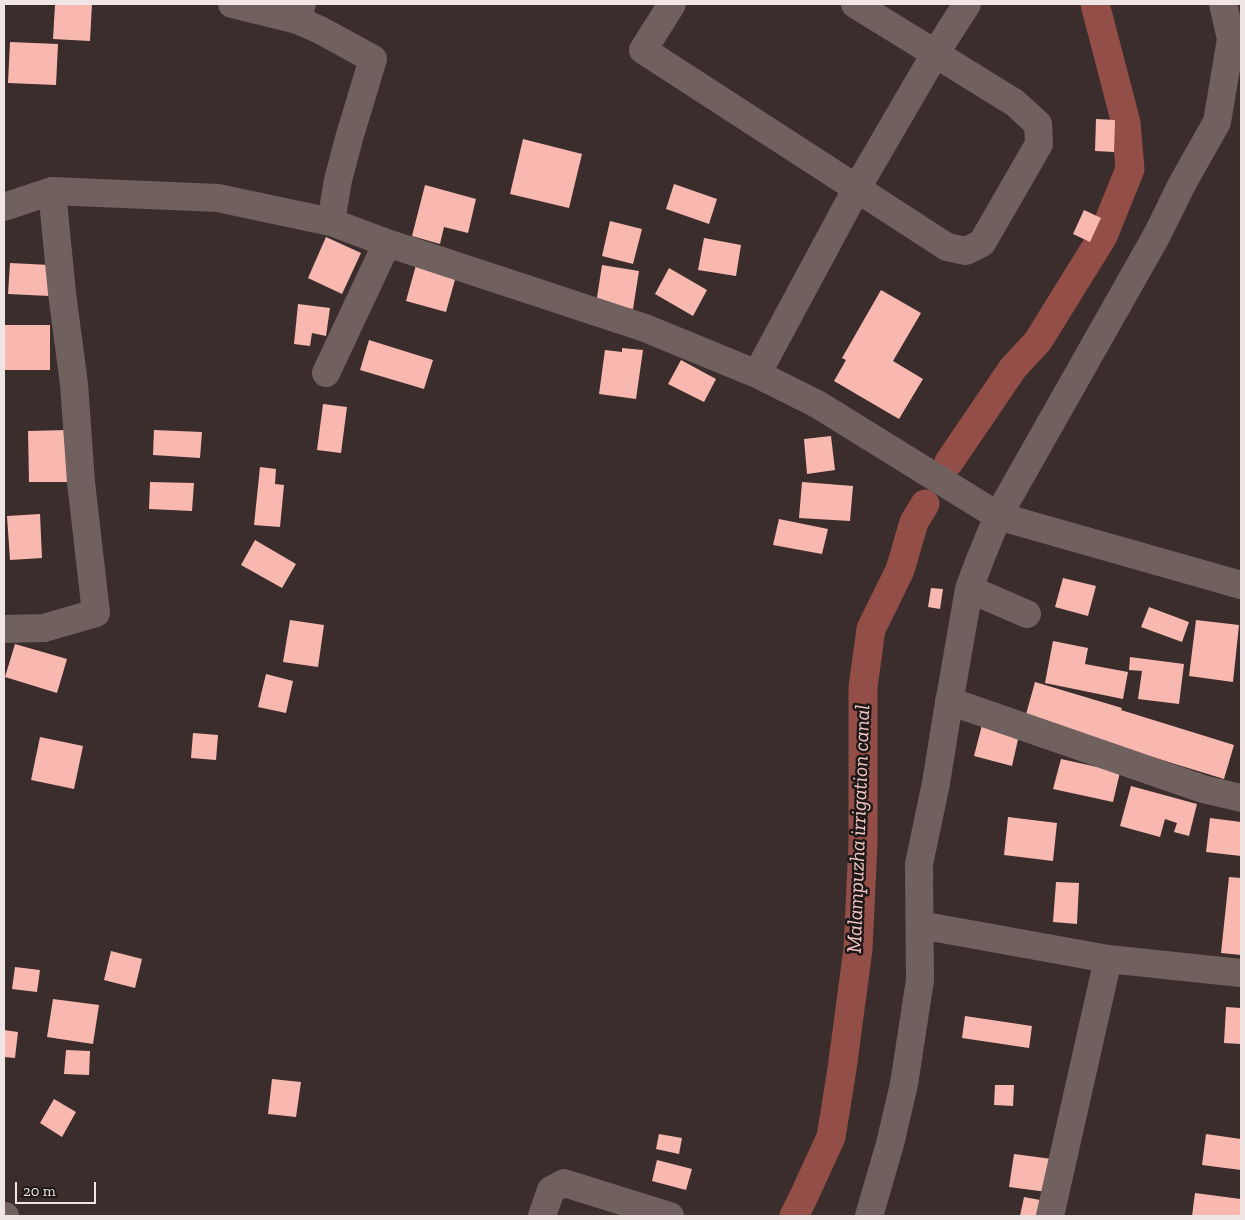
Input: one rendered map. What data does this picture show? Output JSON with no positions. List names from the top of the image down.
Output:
{
  "water": ["Malampuzha irrigation canal"],
  "scale_bar": "20 m"
}
